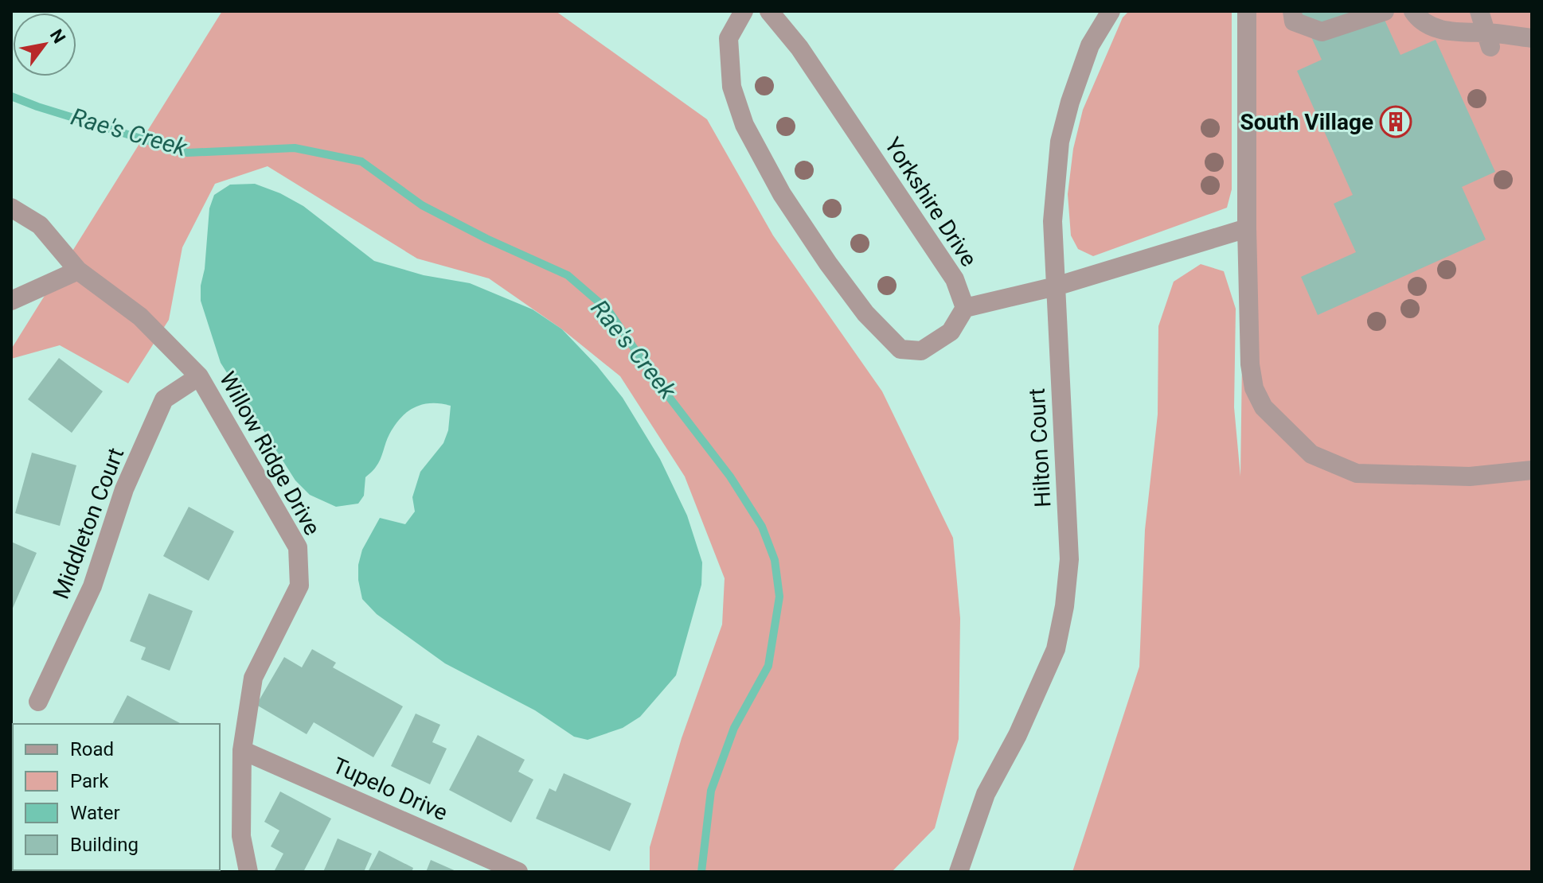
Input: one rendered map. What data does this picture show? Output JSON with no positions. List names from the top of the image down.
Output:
{
  "streets": {
    "street": [
      "Yorkshire Drive",
      "Hilton Court",
      "Willow Ridge Drive",
      "Middleton Court",
      "Tupelo Drive"
    ]
  },
  "crossings": [
    ["Willow Ridge Drive", "Middleton Court"],
    ["Willow Ridge Drive", "Tupelo Drive"]
  ],
  "water": ["Rae's Creek"],
  "places": {
    "building": ["South Village"]
  },
  "legend": [
    "Road",
    "Park",
    "Water",
    "Building"
  ],
  "north": "top right"
}
